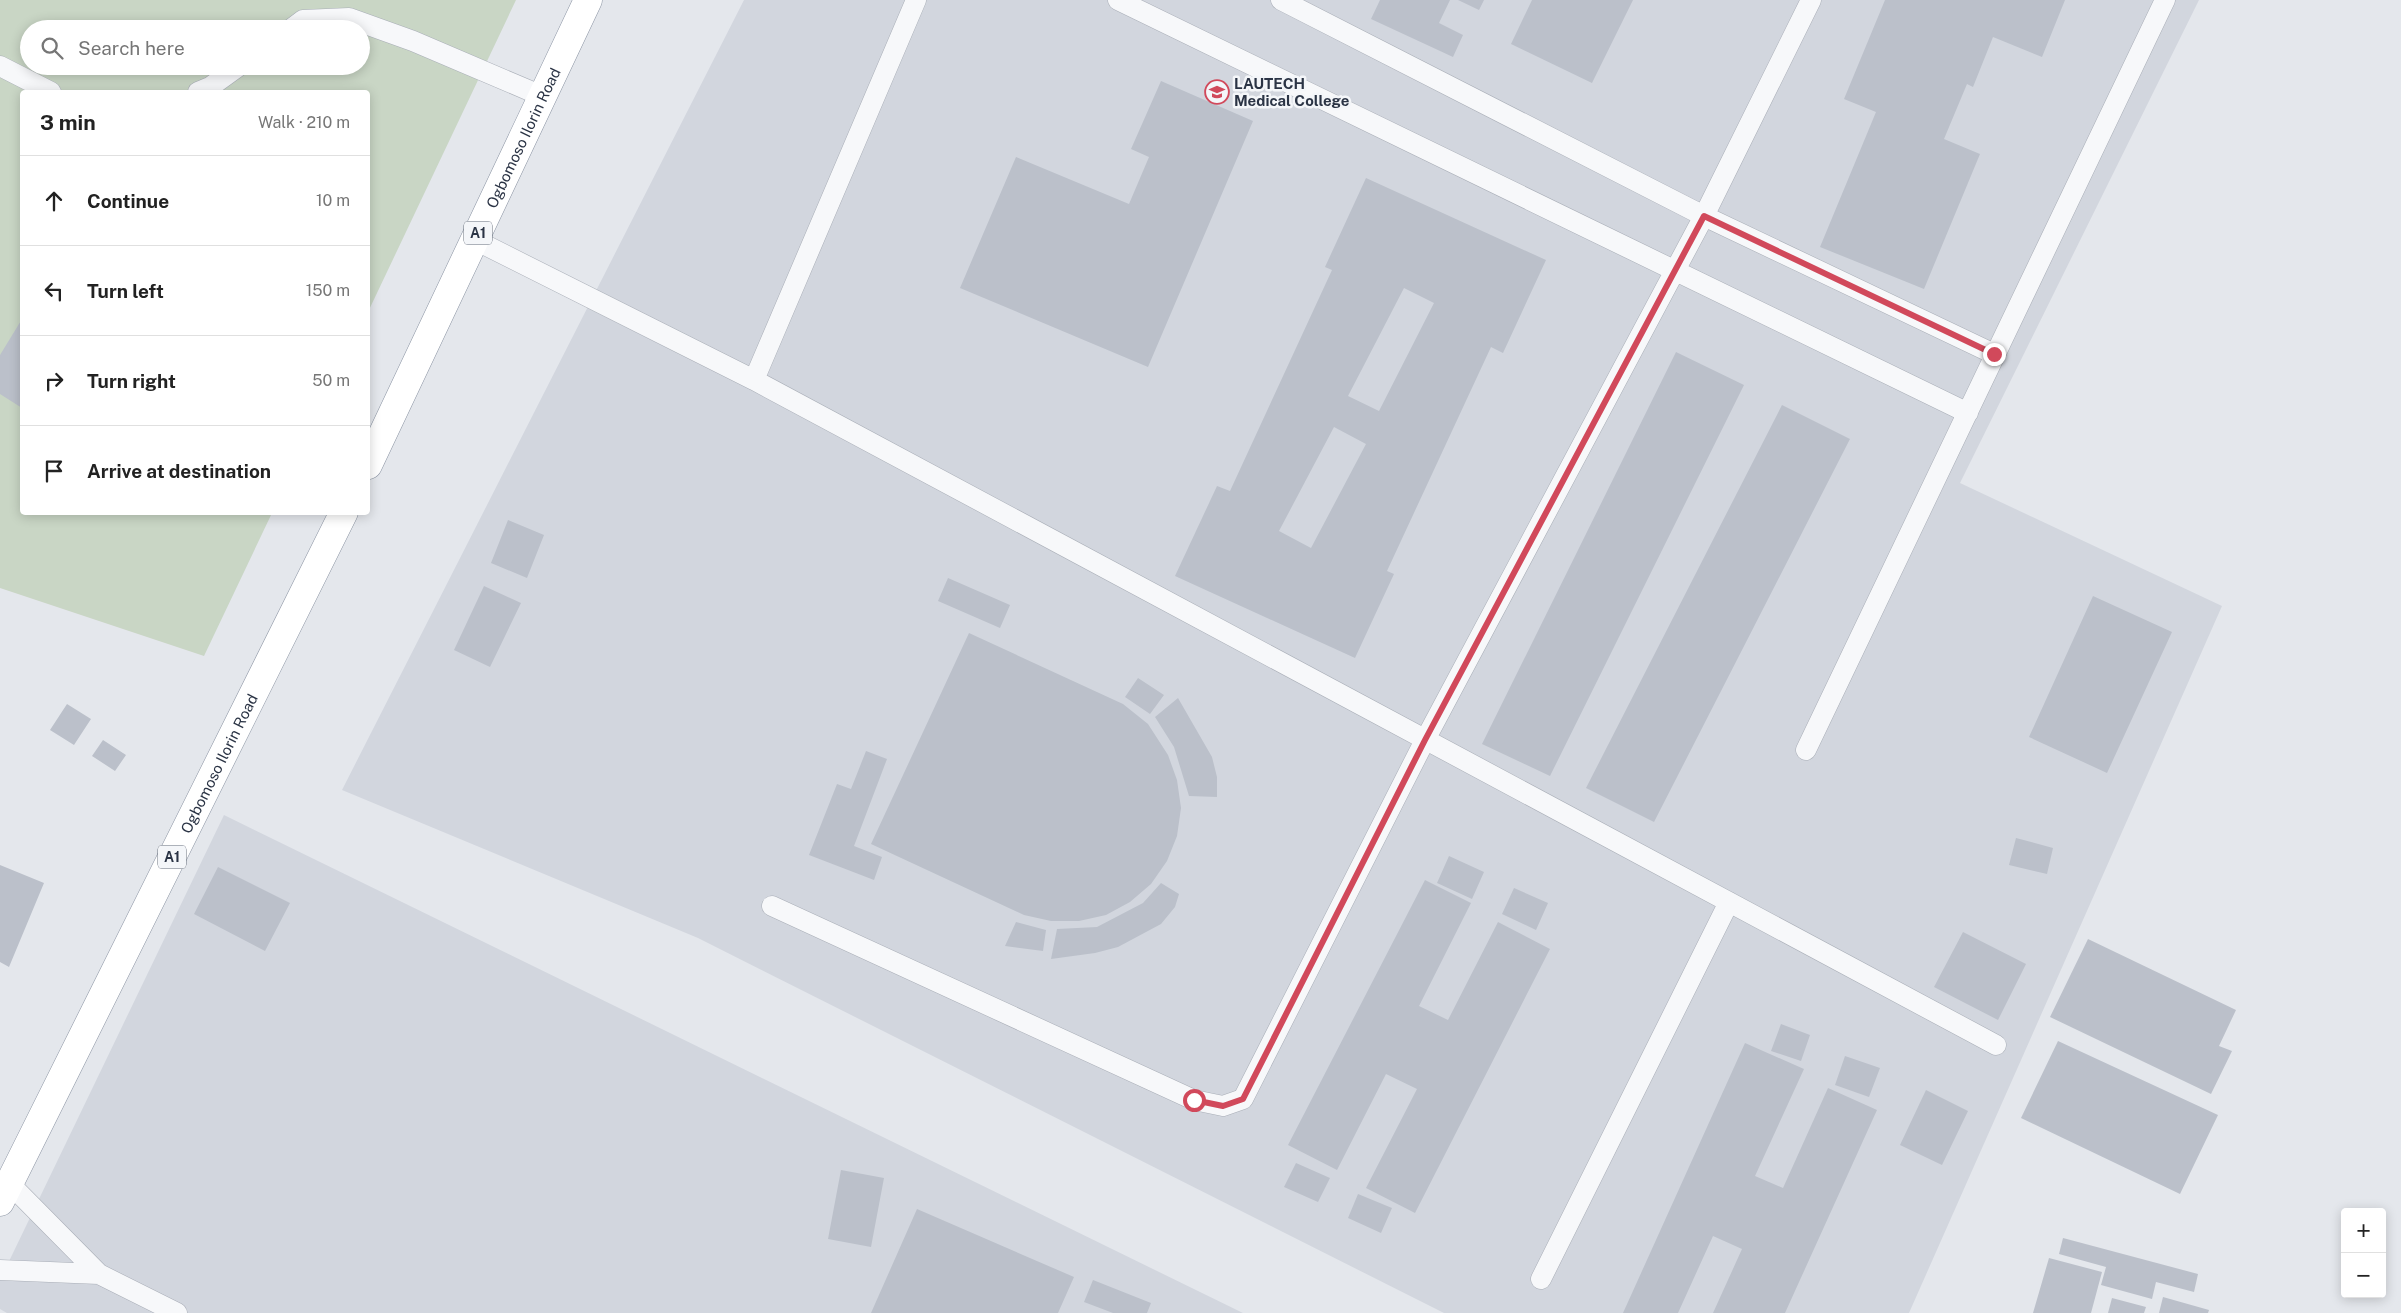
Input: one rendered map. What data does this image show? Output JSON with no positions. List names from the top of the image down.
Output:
{
  "streets": {
    "highway": ["Ogbomoso Ilorin Road", "A1"]
  },
  "places": {
    "school or university": ["LAUTECH Medical College"]
  },
  "page": {
    "search": "Search here",
    "heading": ["3 min", "Walk · 210 m"],
    "list": [
      ["Continue", "10 m"],
      ["Turn left", "150 m"],
      ["Turn right", "50 m"],
      "Arrive at destination"
    ],
    "map_buttons": ["+", "−"]
  }
}
